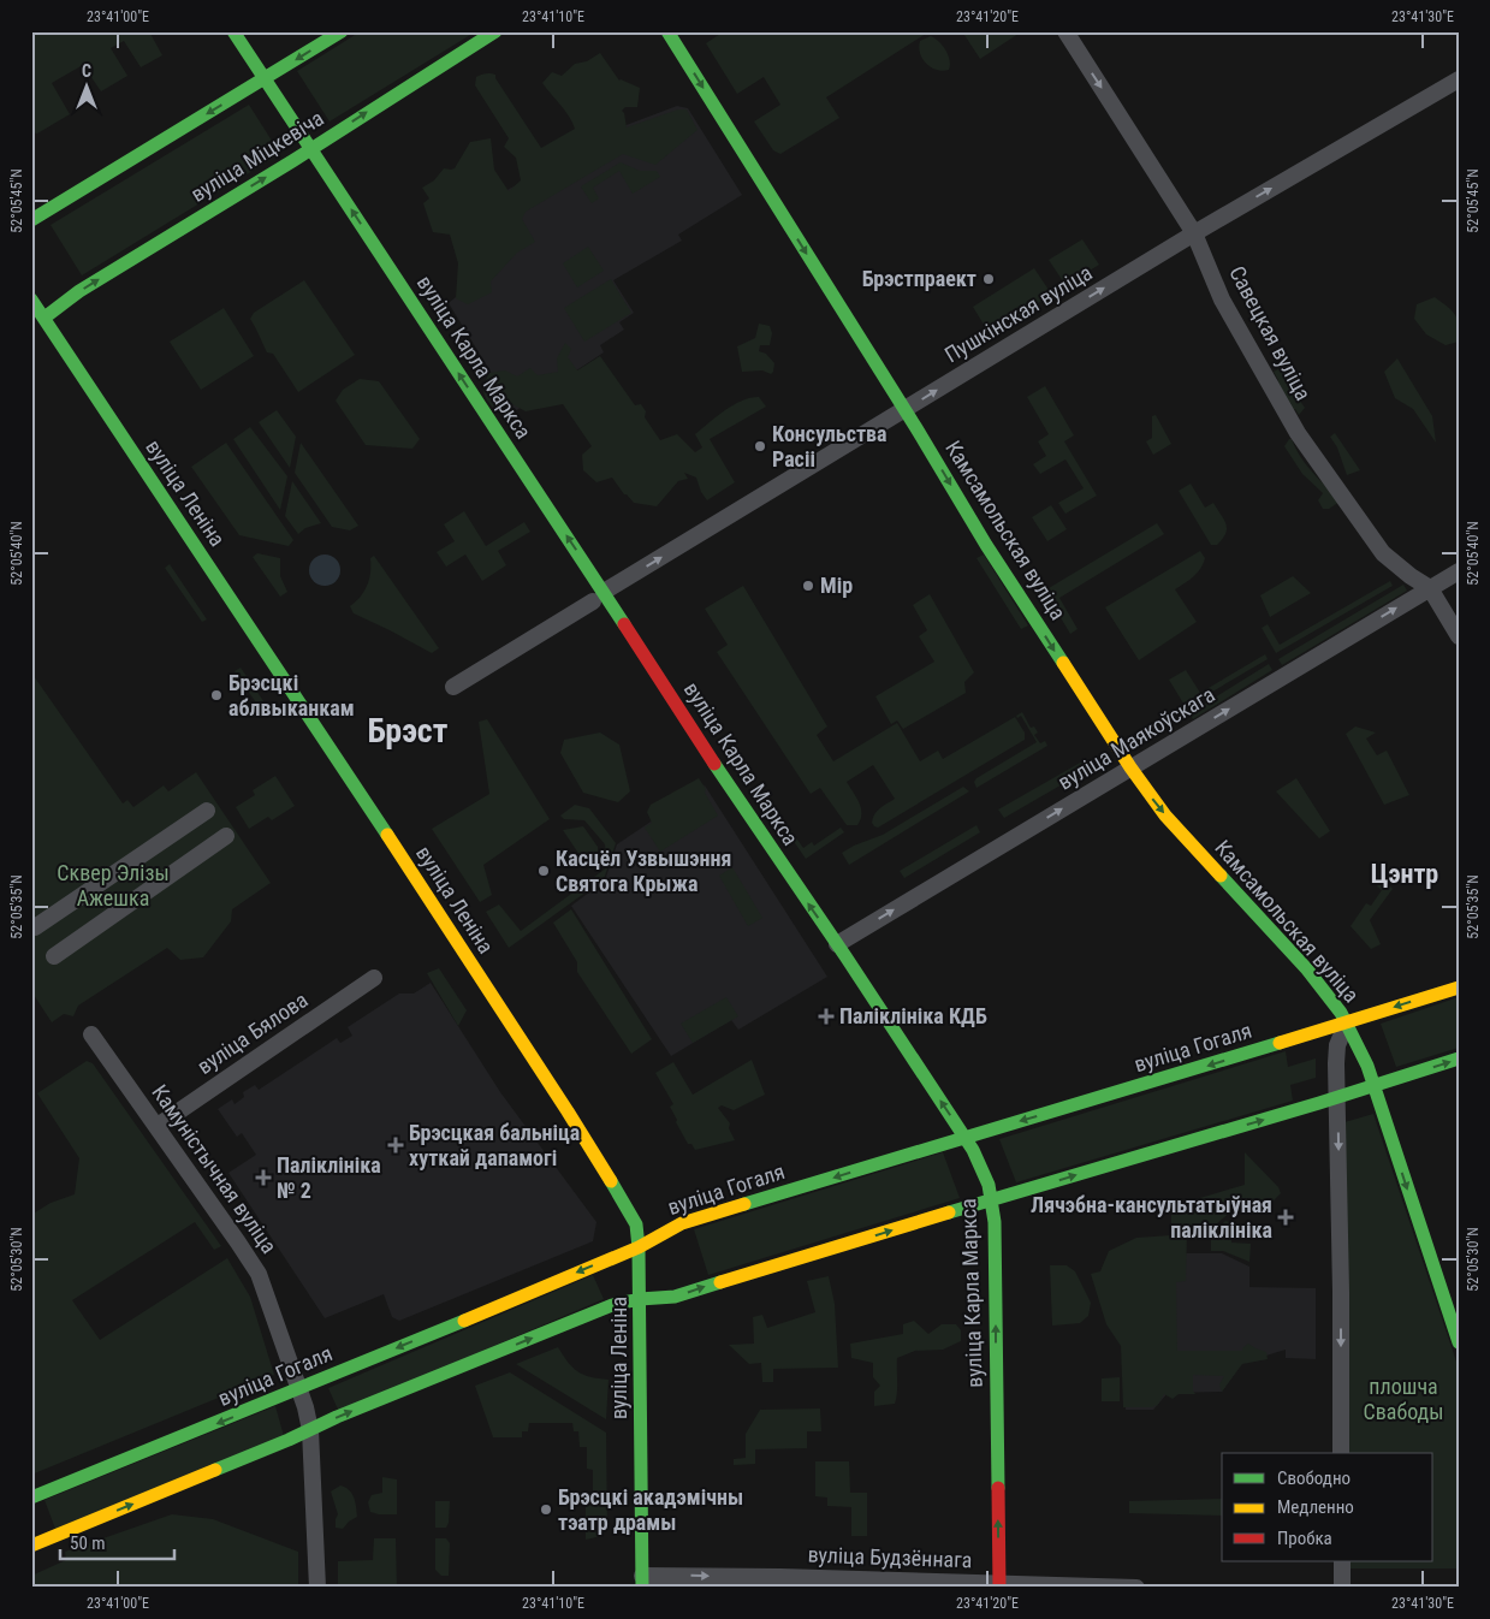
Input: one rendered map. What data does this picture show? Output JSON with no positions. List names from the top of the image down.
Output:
{
  "streets": {
    "main road": [
      "вуліца Міцкевіча",
      "вуліца Карла Маркса",
      "вуліца Леніна",
      "Камсамольская вуліца",
      "вуліца Гогаля"
    ],
    "street": [
      "Пушкінская вуліца",
      "Савецкая вуліца",
      "вуліца Маякоўскага",
      "вуліца Бялова",
      "Камуністычная вуліца",
      "вуліца Будзённага"
    ]
  },
  "crossings": [
    ["вуліца Міцкевіча", "вуліца Карла Маркса"],
    ["вуліца Міцкевіча", "вуліца Леніна"],
    ["Пушкінская вуліца", "Савецкая вуліца"],
    ["Пушкінская вуліца", "вуліца Карла Маркса"],
    ["Пушкінская вуліца", "Камсамольская вуліца"],
    ["Савецкая вуліца", "вуліца Маякоўскага"],
    ["вуліца Карла Маркса", "вуліца Маякоўскага"],
    ["вуліца Карла Маркса", "вуліца Гогаля"],
    ["вуліца Карла Маркса", "вуліца Будзённага"],
    ["вуліца Леніна", "вуліца Гогаля"],
    ["вуліца Леніна", "вуліца Будзённага"],
    ["Камсамольская вуліца", "вуліца Маякоўскага"],
    ["Камсамольская вуліца", "вуліца Гогаля"],
    ["вуліца Бялова", "Камуністычная вуліца"],
    ["вуліца Гогаля", "Камуністычная вуліца"]
  ],
  "one_way": [
    "Пушкінская вуліца",
    "вуліца Карла Маркса",
    "Камсамольская вуліца",
    "вуліца Маякоўскага",
    "вуліца Будзённага"
  ],
  "districts": ["Брэст", "Цэнтр"],
  "parks": ["Сквер Элізы Ажешка", "плошча Свабоды"],
  "places": {
    "other": [
      "Брэстпраект",
      "Консульства Расіі",
      "Мір",
      "Брэсцкі аблвыканкам",
      "Касцёл Узвышэння Святога Крыжа",
      "Брэсцкі акадэмічны тэатр драмы"
    ],
    "health": [
      "Паліклініка КДБ",
      "Брэсцкая бальніца хуткай дапамогі",
      "Паліклініка № 2",
      "Лячэбна-кансультатыўная паліклініка"
    ]
  },
  "legend": ["Свободно", "Медленно", "Пробка"],
  "scale_bar": "50 m",
  "north": "top",
  "coordinates": [
    "23°41'00\"E",
    "23°41'10\"E",
    "23°41'20\"E",
    "23°41'30\"E",
    "52°05'45\"N",
    "52°05'40\"N",
    "52°05'35\"N",
    "52°05'30\"N"
  ]
}
